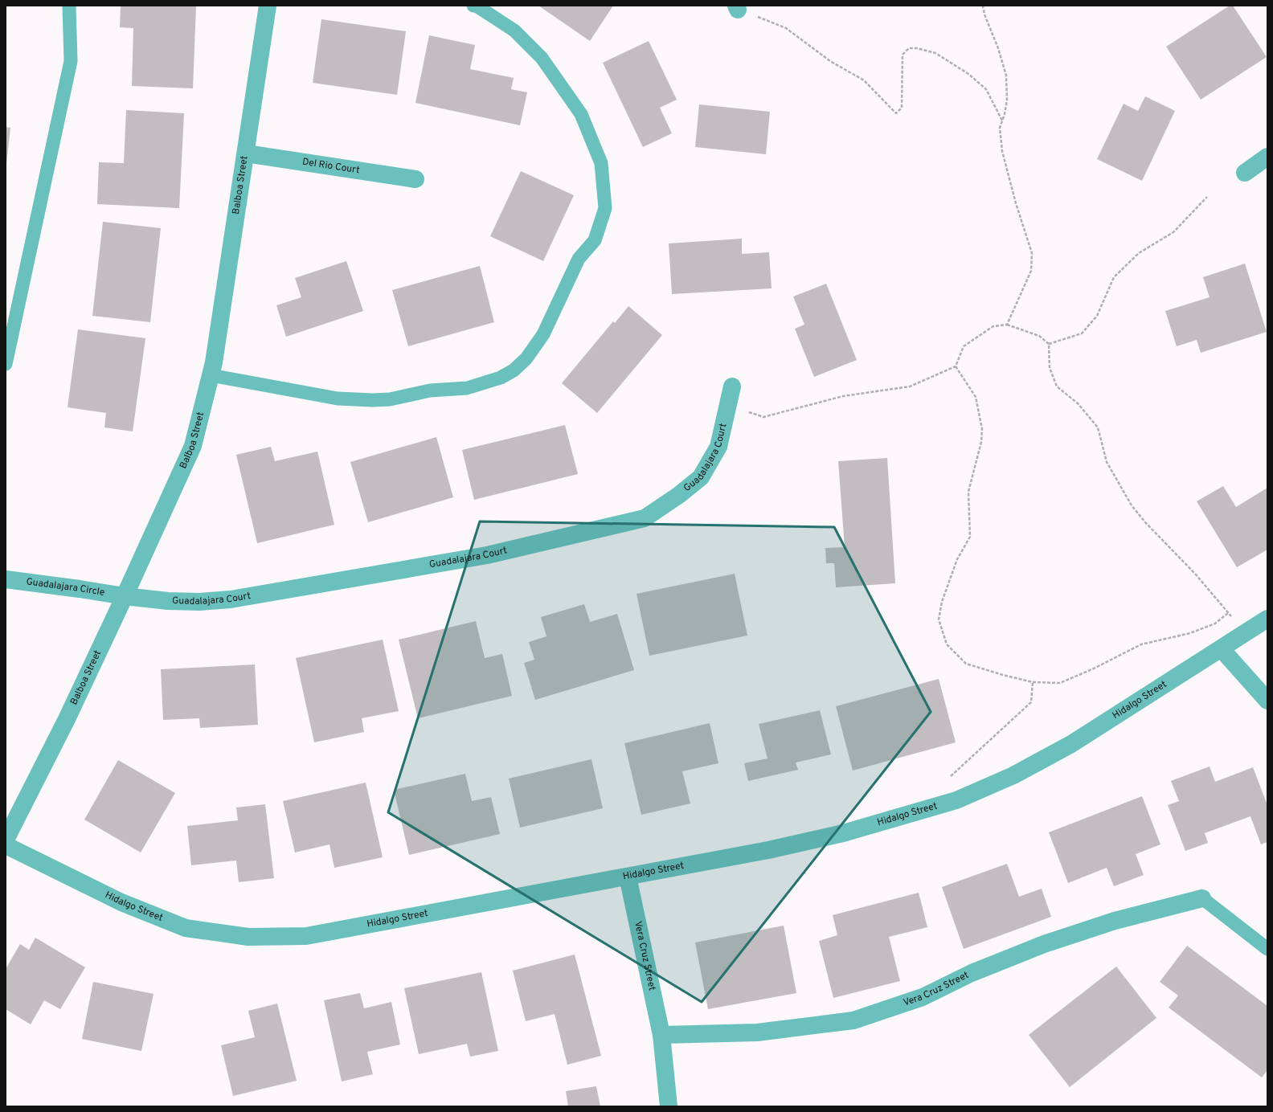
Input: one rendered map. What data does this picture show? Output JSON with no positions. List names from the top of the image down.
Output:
{
  "streets": {
    "street": [
      "Del Rio Court",
      "Balboa Street",
      "Guadalajara Court",
      "Guadalajara Circle",
      "Hidalgo Street",
      "Vera Cruz Street"
    ]
  },
  "crossings": [
    ["Del Rio Court", "Balboa Street"],
    ["Balboa Street", "Guadalajara Court"],
    ["Balboa Street", "Guadalajara Circle"],
    ["Guadalajara Court", "Guadalajara Circle"],
    ["Hidalgo Street", "Vera Cruz Street"]
  ]
}
